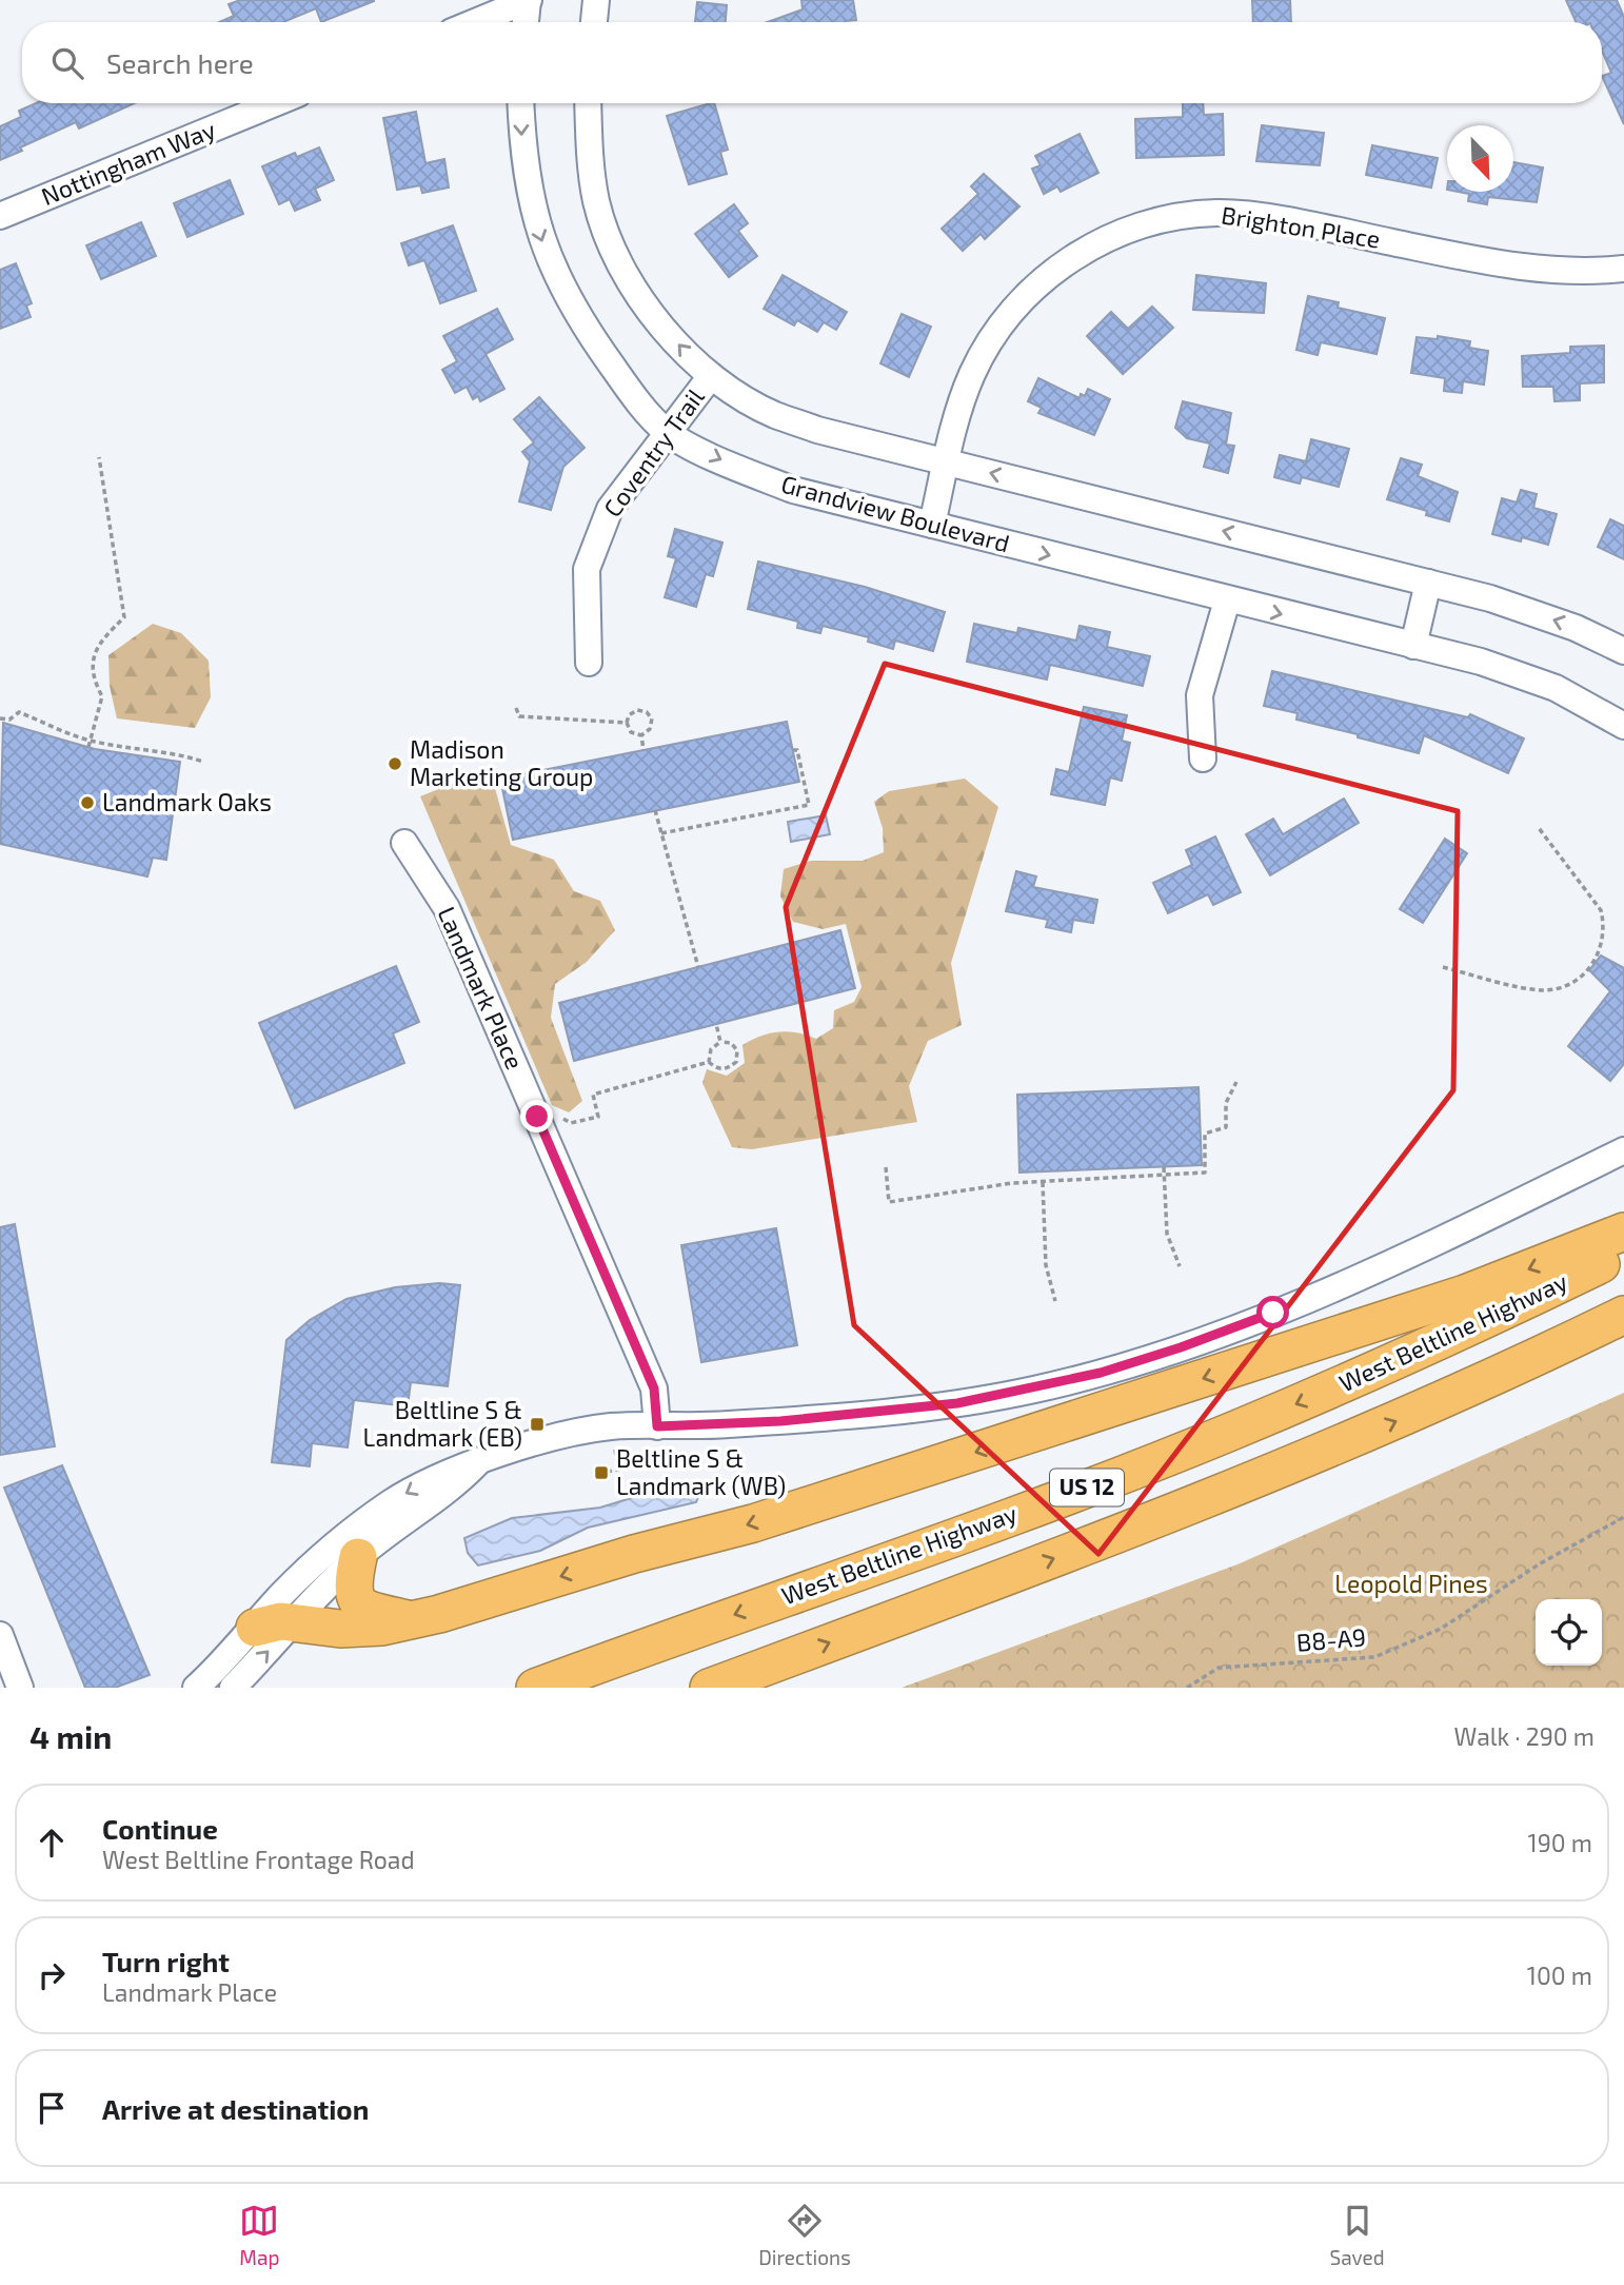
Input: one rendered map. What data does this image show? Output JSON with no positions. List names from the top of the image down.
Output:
{
  "streets": {
    "highway": ["West Beltline Highway", "US 12"],
    "street": [
      "Nottingham Way",
      "Brighton Place",
      "Coventry Trail",
      "Grandview Boulevard",
      "Landmark Place"
    ],
    "path": ["B8-A9"]
  },
  "crossings": [
    ["Brighton Place", "Grandview Boulevard"],
    ["Coventry Trail", "Grandview Boulevard"]
  ],
  "parks": ["Leopold Pines"],
  "places": {
    "other": ["Madison Marketing Group", "Landmark Oaks"],
    "transit": ["Beltline S & Landmark (EB)", "Beltline S & Landmark (WB)"]
  },
  "north": "bottom right",
  "page": {
    "search": "Search here",
    "heading": ["4 min", "Walk · 290 m"],
    "list": [
      ["Continue", "West Beltline Frontage Road", "190 m"],
      ["Turn right", "Landmark Place", "100 m"],
      "Arrive at destination"
    ],
    "nav": ["Map", "Directions", "Saved"]
  }
}
